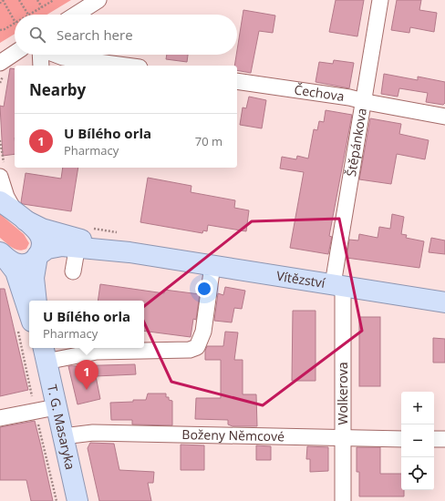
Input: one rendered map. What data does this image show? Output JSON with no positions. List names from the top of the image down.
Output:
{
  "streets": {
    "main road": ["Vítězství", "T. G. Masaryka"],
    "street": [
      "Čechova",
      "Štěpánkova",
      "Wolkerova",
      "Boženy Němcové"
    ]
  },
  "crossings": [
    ["Čechova", "Štěpánkova"],
    ["Štěpánkova", "Vítězství"],
    ["Štěpánkova", "Wolkerova"],
    ["Vítězství", "Wolkerova"],
    ["Wolkerova", "Boženy Němcové"],
    ["T. G. Masaryka", "Boženy Němcové"]
  ],
  "page": {
    "search": "Search here",
    "heading": "Nearby",
    "list": [
      {
        "mark": "1",
        "name": "U Bílého orla",
        "note": "Pharmacy",
        "value": "70 m"
      }
    ],
    "popup": ["U Bílého orla", "Pharmacy"],
    "pins": "1",
    "map_buttons": ["+", "−"]
  }
}
